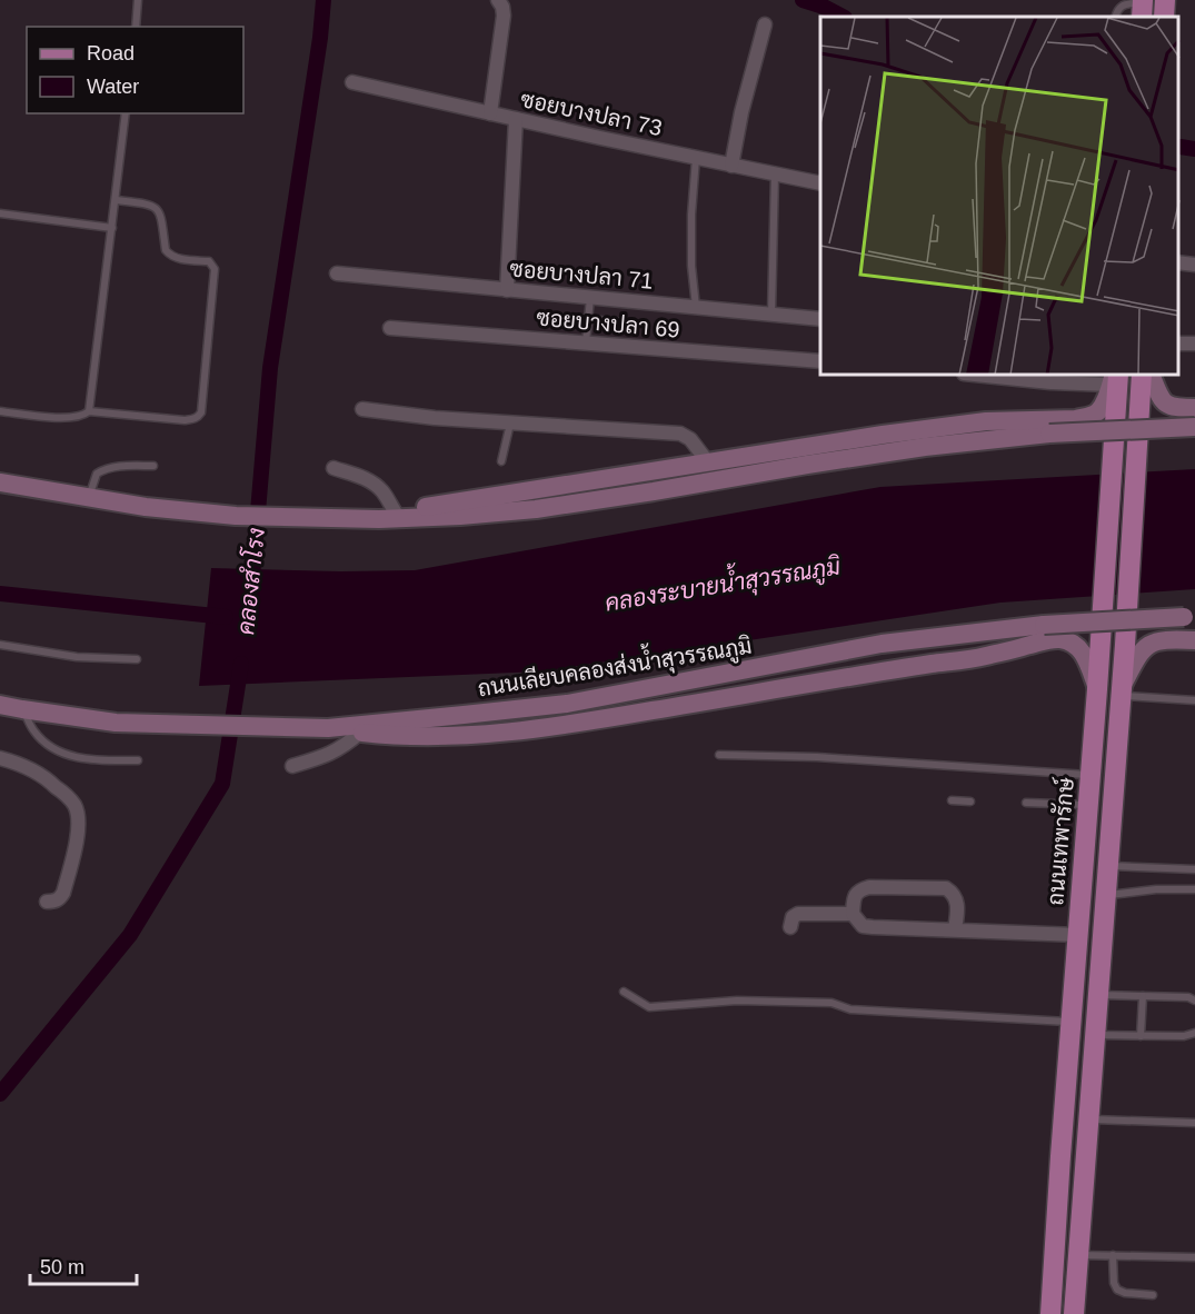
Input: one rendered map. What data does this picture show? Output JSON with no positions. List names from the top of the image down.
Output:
{
  "streets": {
    "main road": ["ถนนเลียบคลองส่งน้ำสุวรรณภูมิ", "ถนนเทพารักษ์"],
    "street": ["ซอยบางปลา 73", "ซอยบางปลา 71", "ซอยบางปลา 69"]
  },
  "water": ["คลองสำโรง", "คลองระบายน้ำสุวรรณภูมิ"],
  "legend": ["Road", "Water"],
  "scale_bar": "50 m"
}
